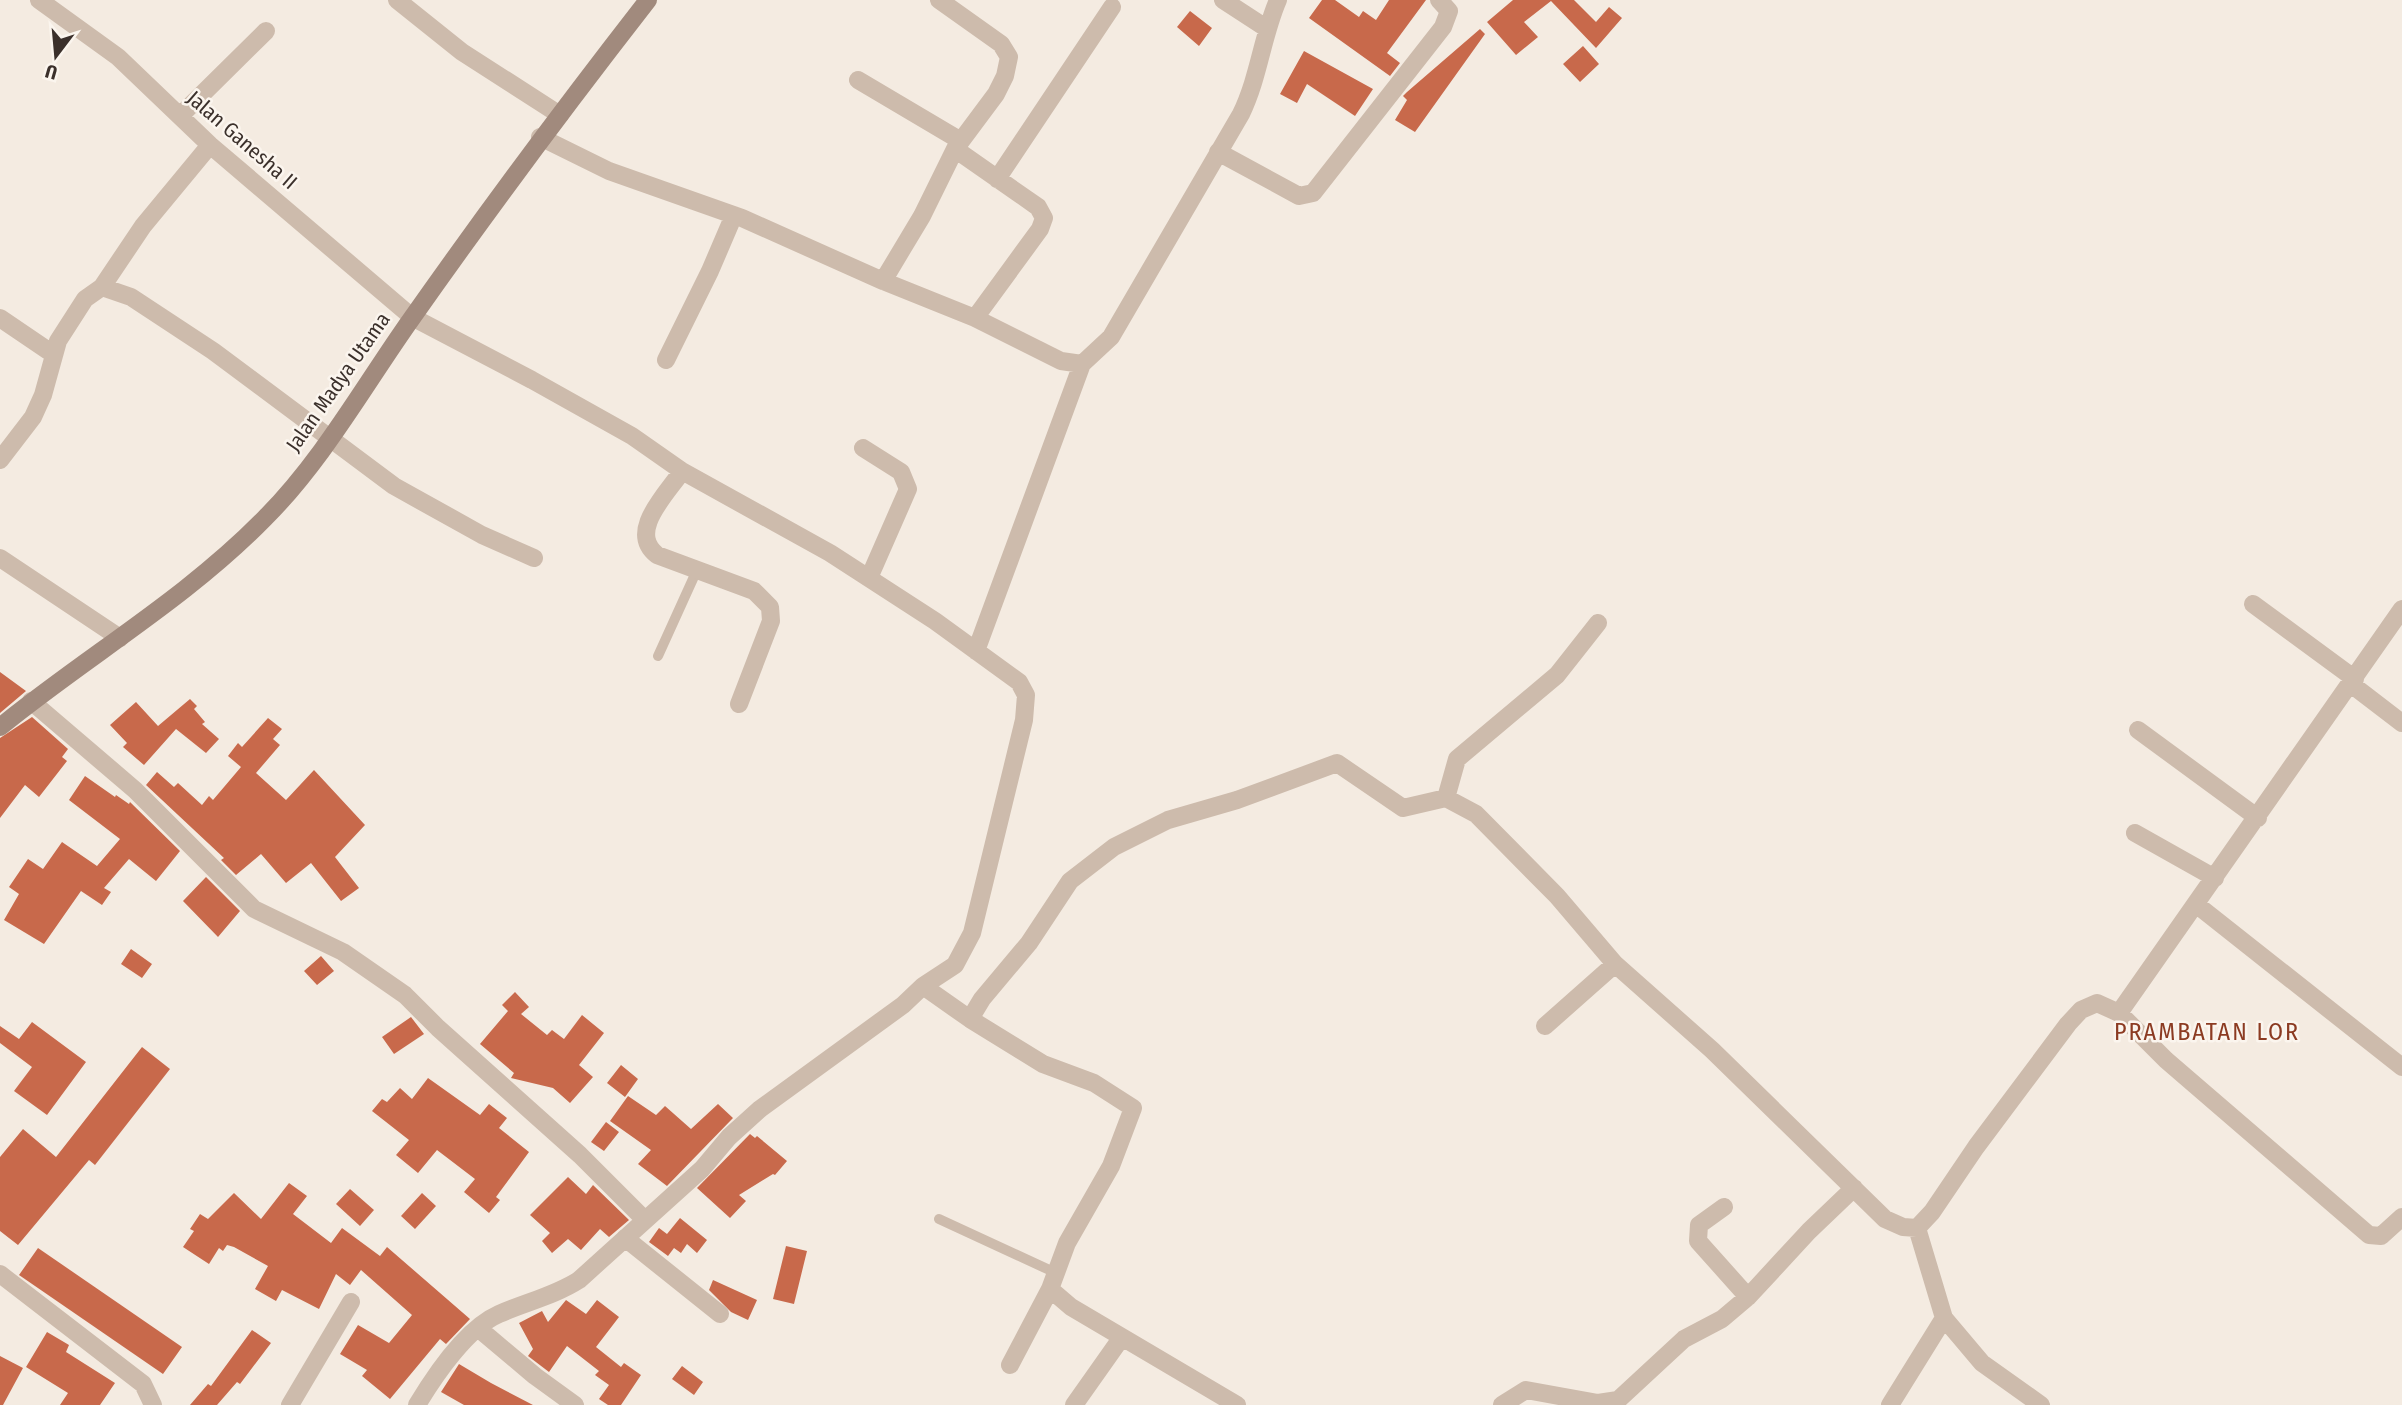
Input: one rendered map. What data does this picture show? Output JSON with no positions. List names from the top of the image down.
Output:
{
  "streets": {
    "street": ["Jalan Ganesha II", "Jalan Madya Utama"]
  },
  "crossings": [
    ["Jalan Ganesha II", "Jalan Madya Utama"]
  ],
  "districts": ["PRAMBATAN LOR"],
  "north": "bottom"
}
